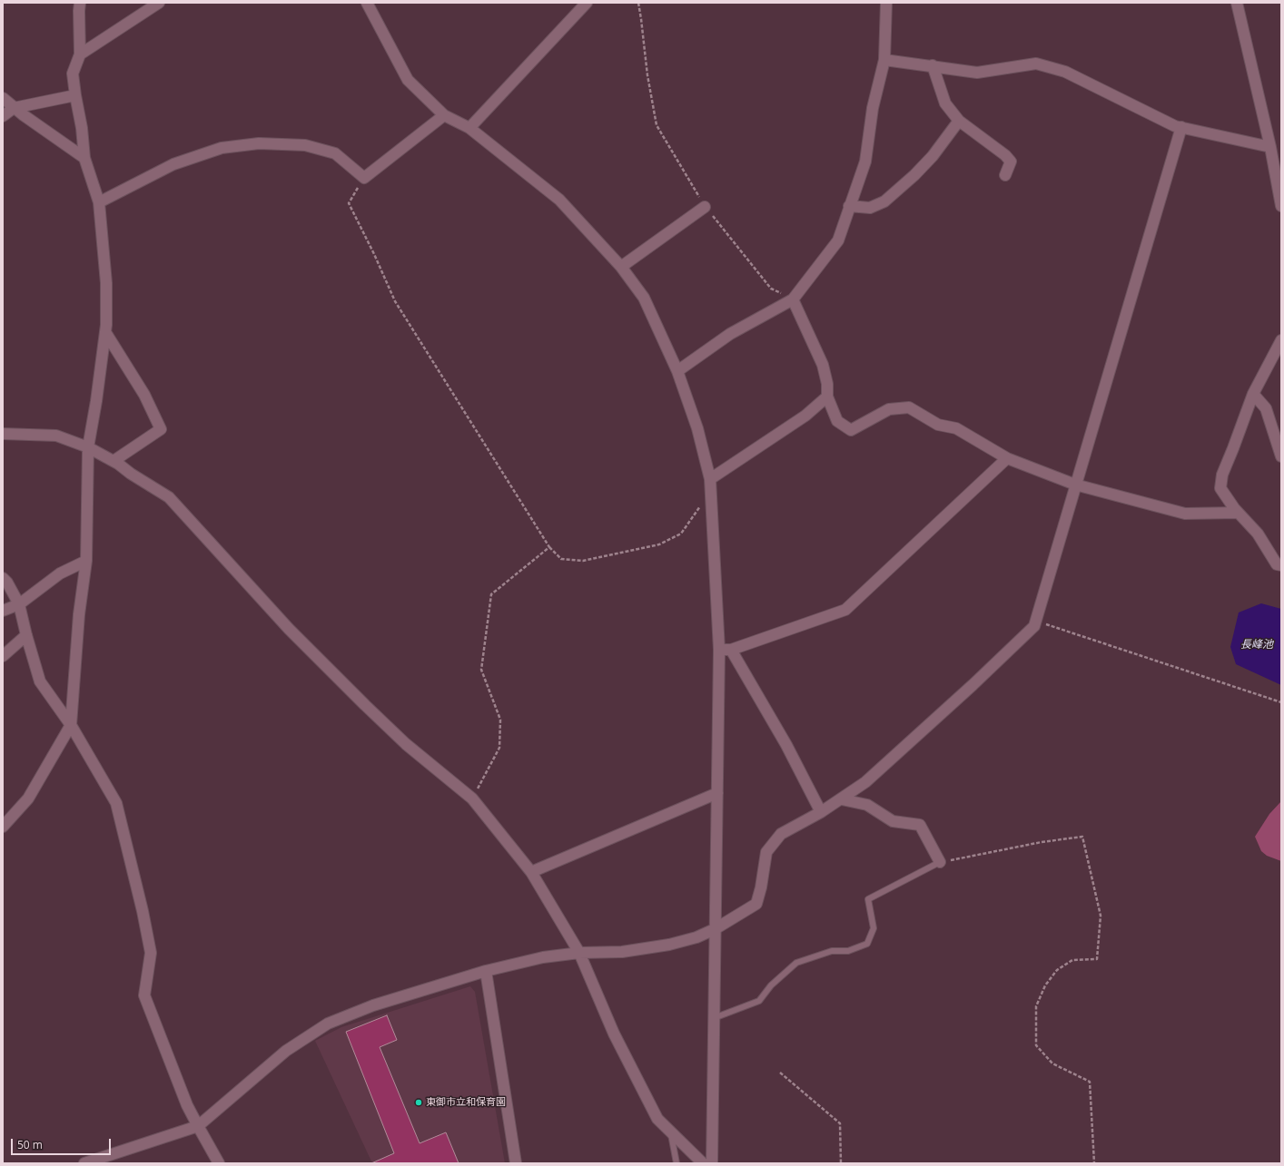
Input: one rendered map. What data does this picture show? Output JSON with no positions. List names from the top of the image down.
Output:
{
  "water": ["長峰池"],
  "places": ["東御市立和保育園"],
  "scale_bar": "50 m"
}
